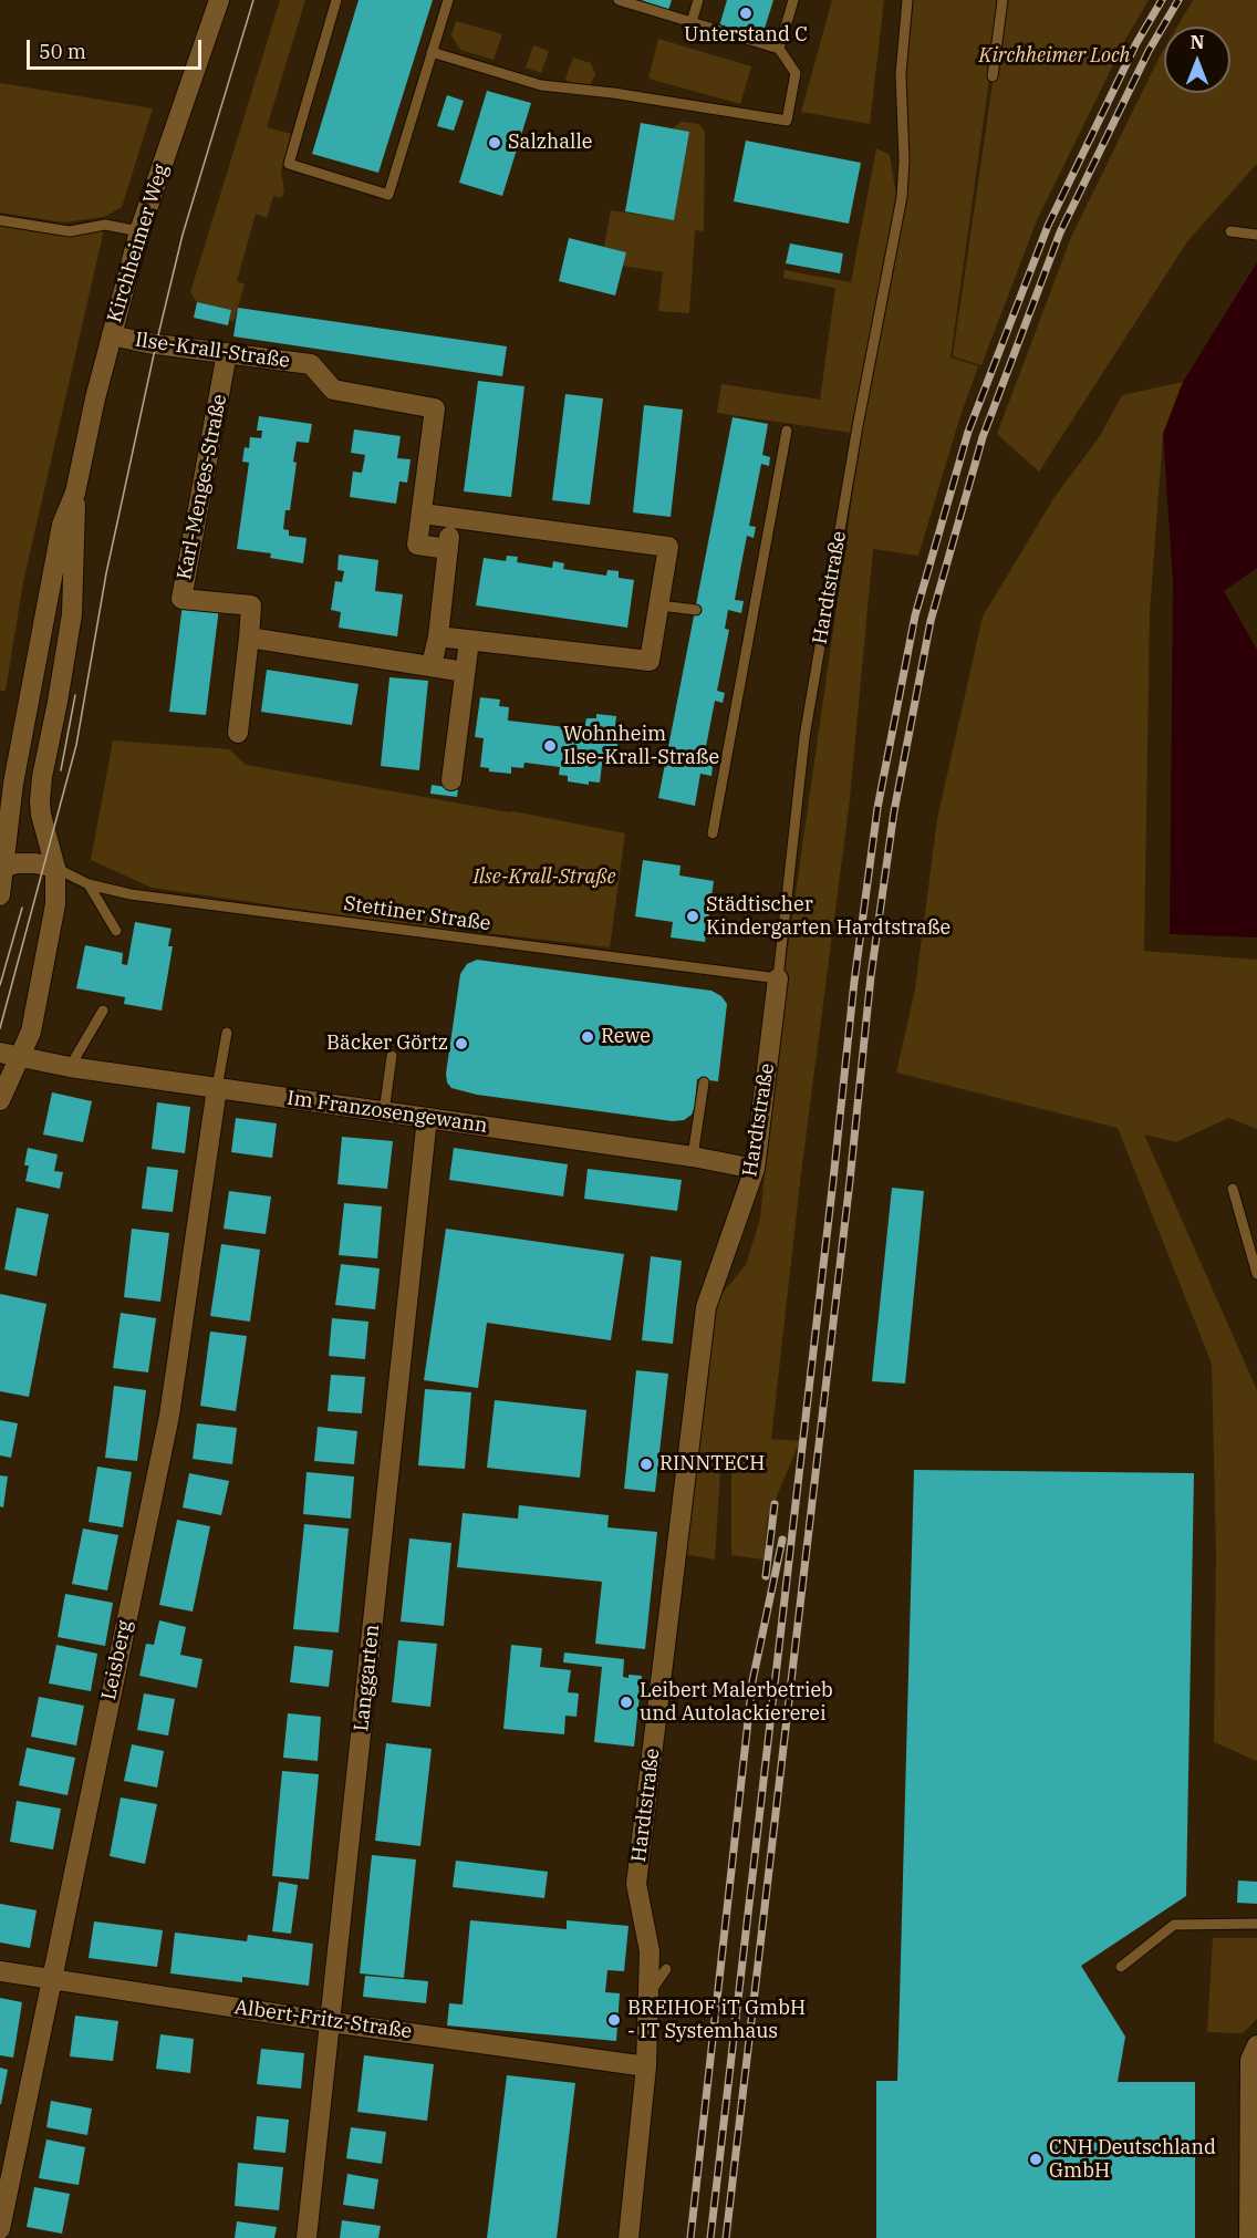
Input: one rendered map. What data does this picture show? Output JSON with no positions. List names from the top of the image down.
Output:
{
  "streets": {
    "street": [
      "Kirchheimer Weg",
      "Ilse-Krall-Straße",
      "Karl-Menges-Straße",
      "Hardtstraße",
      "Im Franzosengewann",
      "Leisberg",
      "Langgarten",
      "Albert-Fritz-Straße"
    ],
    "lane": ["Stettiner Straße"]
  },
  "crossings": [
    ["Kirchheimer Weg", "Ilse-Krall-Straße"],
    ["Kirchheimer Weg", "Stettiner Straße"],
    ["Kirchheimer Weg", "Im Franzosengewann"],
    ["Ilse-Krall-Straße", "Karl-Menges-Straße"],
    ["Hardtstraße", "Stettiner Straße"],
    ["Hardtstraße", "Im Franzosengewann"],
    ["Hardtstraße", "Albert-Fritz-Straße"],
    ["Im Franzosengewann", "Leisberg"],
    ["Im Franzosengewann", "Langgarten"],
    ["Leisberg", "Albert-Fritz-Straße"],
    ["Langgarten", "Albert-Fritz-Straße"]
  ],
  "parks": ["Kirchheimer Loch", "Ilse-Krall-Straße"],
  "places": [
    "Unterstand C",
    "Salzhalle",
    "Wohnheim Ilse-Krall-Straße",
    "Städtischer Kindergarten Hardtstraße",
    "Rewe",
    "Bäcker Görtz",
    "RINNTECH",
    "Leibert Malerbetrieb und Autolackiererei",
    "BREIHOF iT GmbH - IT Systemhaus",
    "CNH Deutschland GmbH"
  ],
  "scale_bar": "50 m",
  "north": "top"
}
